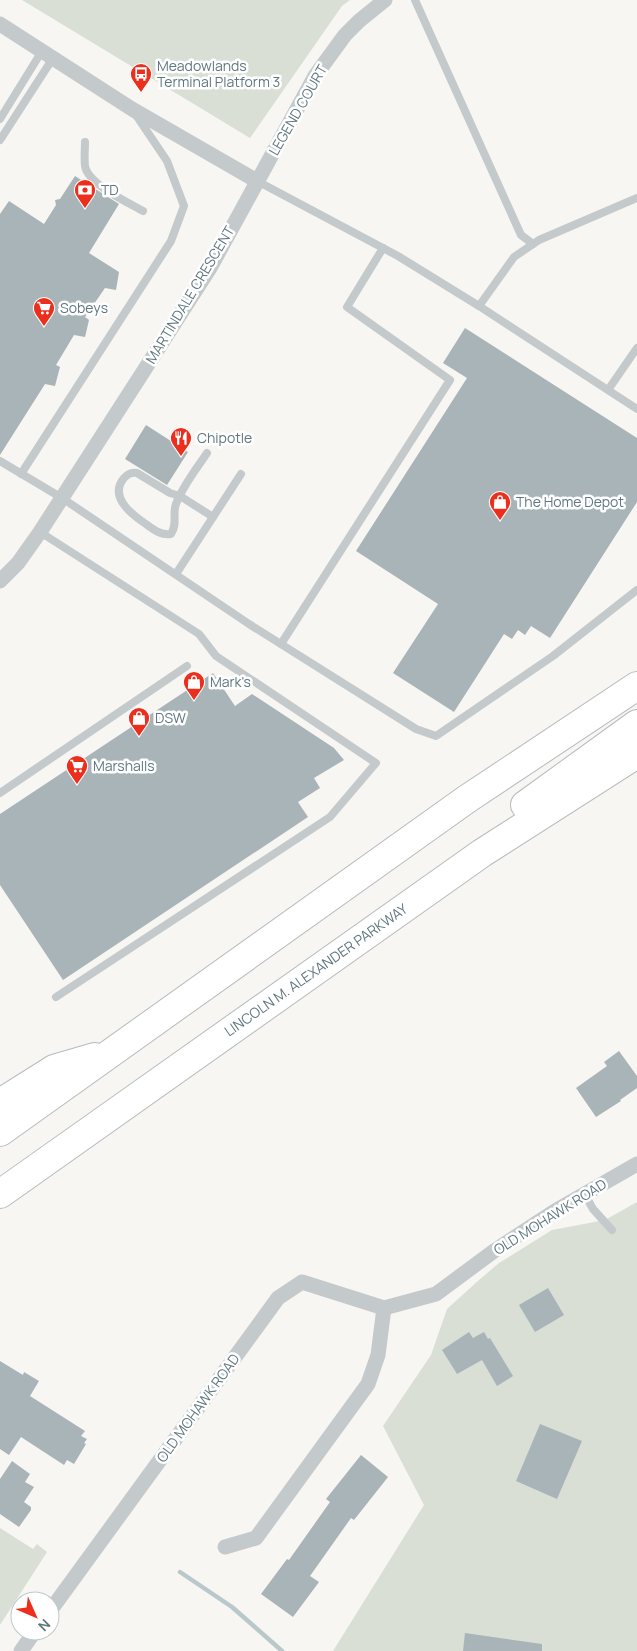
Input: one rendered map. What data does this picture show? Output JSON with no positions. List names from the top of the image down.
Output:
{
  "streets": {
    "highway": ["LINCOLN M. ALEXANDER PARKWAY"],
    "street": ["LEGEND COURT", "MARTINDALE CRESCENT", "OLD MOHAWK ROAD"]
  },
  "crossings": [
    ["LEGEND COURT", "MARTINDALE CRESCENT"]
  ],
  "places": {
    "bus stop": ["Meadowlands Terminal Platform 3"],
    "bank": ["TD"],
    "supermarket": ["Sobeys", "Marshalls"],
    "restaurant": ["Chipotle"],
    "shop": ["The Home Depot", "Mark's", "DSW"]
  },
  "north": "bottom right"
}
